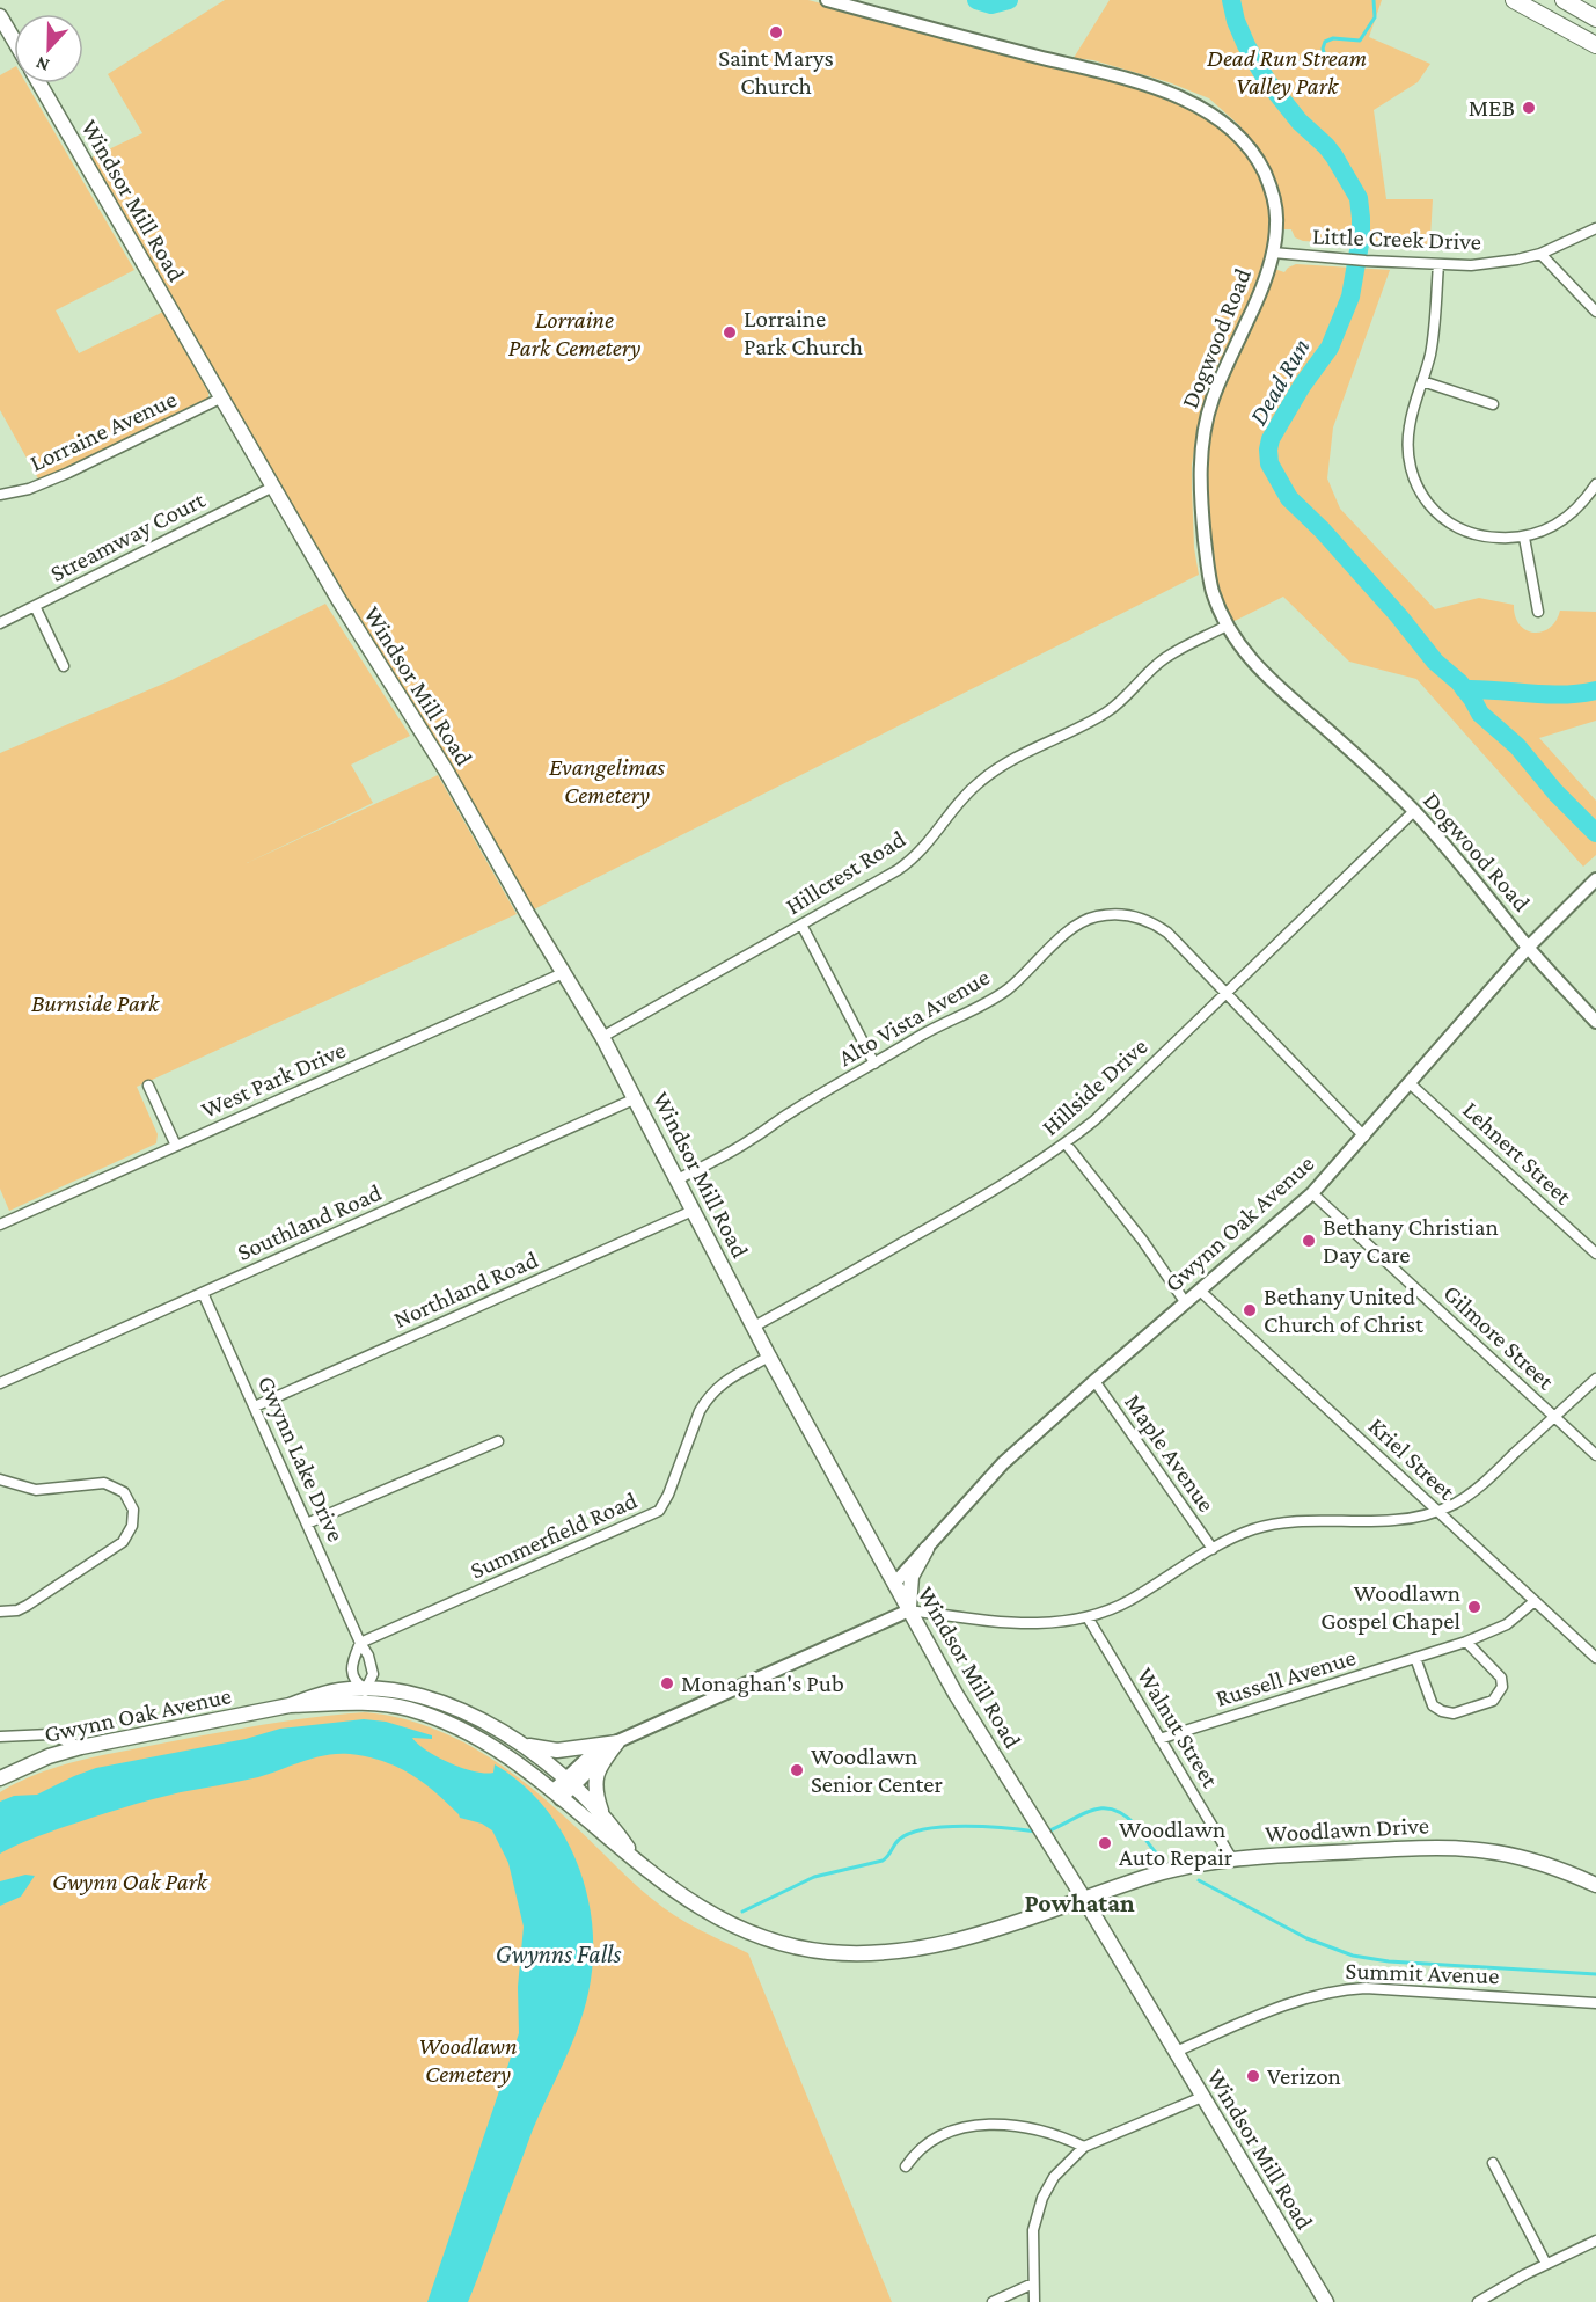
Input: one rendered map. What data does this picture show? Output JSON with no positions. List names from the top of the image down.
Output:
{
  "streets": {
    "main road": ["Windsor Mill Road", "Gwynn Oak Avenue", "Woodlawn Drive"],
    "street": [
      "Little Creek Drive",
      "Dogwood Road",
      "Lorraine Avenue",
      "Streamway Court",
      "Hillcrest Road",
      "Alto Vista Avenue",
      "West Park Drive",
      "Hillside Drive",
      "Lehnert Street",
      "Southland Road",
      "Northland Road",
      "Gilmore Street",
      "Maple Avenue",
      "Gwynn Lake Drive",
      "Kriel Street",
      "Summerfield Road",
      "Russell Avenue",
      "Walnut Street",
      "Summit Avenue"
    ]
  },
  "crossings": [
    ["Windsor Mill Road", "Lorraine Avenue"],
    ["Windsor Mill Road", "Streamway Court"],
    ["Windsor Mill Road", "Hillcrest Road"],
    ["Windsor Mill Road", "Alto Vista Avenue"],
    ["Windsor Mill Road", "West Park Drive"],
    ["Windsor Mill Road", "Hillside Drive"],
    ["Windsor Mill Road", "Southland Road"],
    ["Windsor Mill Road", "Gwynn Oak Avenue"],
    ["Windsor Mill Road", "Northland Road"],
    ["Windsor Mill Road", "Summerfield Road"],
    ["Windsor Mill Road", "Woodlawn Drive"],
    ["Windsor Mill Road", "Summit Avenue"],
    ["Little Creek Drive", "Dogwood Road"],
    ["Dogwood Road", "Hillcrest Road"],
    ["Dogwood Road", "Hillside Drive"],
    ["Dogwood Road", "Gwynn Oak Avenue"],
    ["Alto Vista Avenue", "Hillside Drive"],
    ["Alto Vista Avenue", "Gwynn Oak Avenue"],
    ["Lehnert Street", "Gwynn Oak Avenue"],
    ["Southland Road", "Gwynn Lake Drive"],
    ["Gwynn Oak Avenue", "Gilmore Street"],
    ["Gwynn Oak Avenue", "Maple Avenue"],
    ["Gwynn Oak Avenue", "Gwynn Lake Drive"],
    ["Gwynn Oak Avenue", "Kriel Street"],
    ["Gwynn Oak Avenue", "Woodlawn Drive"],
    ["Northland Road", "Gwynn Lake Drive"],
    ["Gwynn Lake Drive", "Summerfield Road"],
    ["Kriel Street", "Russell Avenue"],
    ["Russell Avenue", "Walnut Street"],
    ["Walnut Street", "Woodlawn Drive"]
  ],
  "districts": ["Powhatan"],
  "water": ["Dead Run", "Gwynns Falls"],
  "parks": [
    "Dead Run Stream Valley Park",
    "Lorraine Park Cemetery",
    "Evangelimas Cemetery",
    "Burnside Park",
    "Gwynn Oak Park",
    "Woodlawn Cemetery"
  ],
  "places": [
    "Saint Marys Church",
    "MEB",
    "Lorraine Park Church",
    "Bethany Christian Day Care",
    "Bethany United Church of Christ",
    "Woodlawn Gospel Chapel",
    "Monaghan's Pub",
    "Woodlawn Senior Center",
    "Woodlawn Auto Repair",
    "Verizon"
  ],
  "north": "bottom"
}
